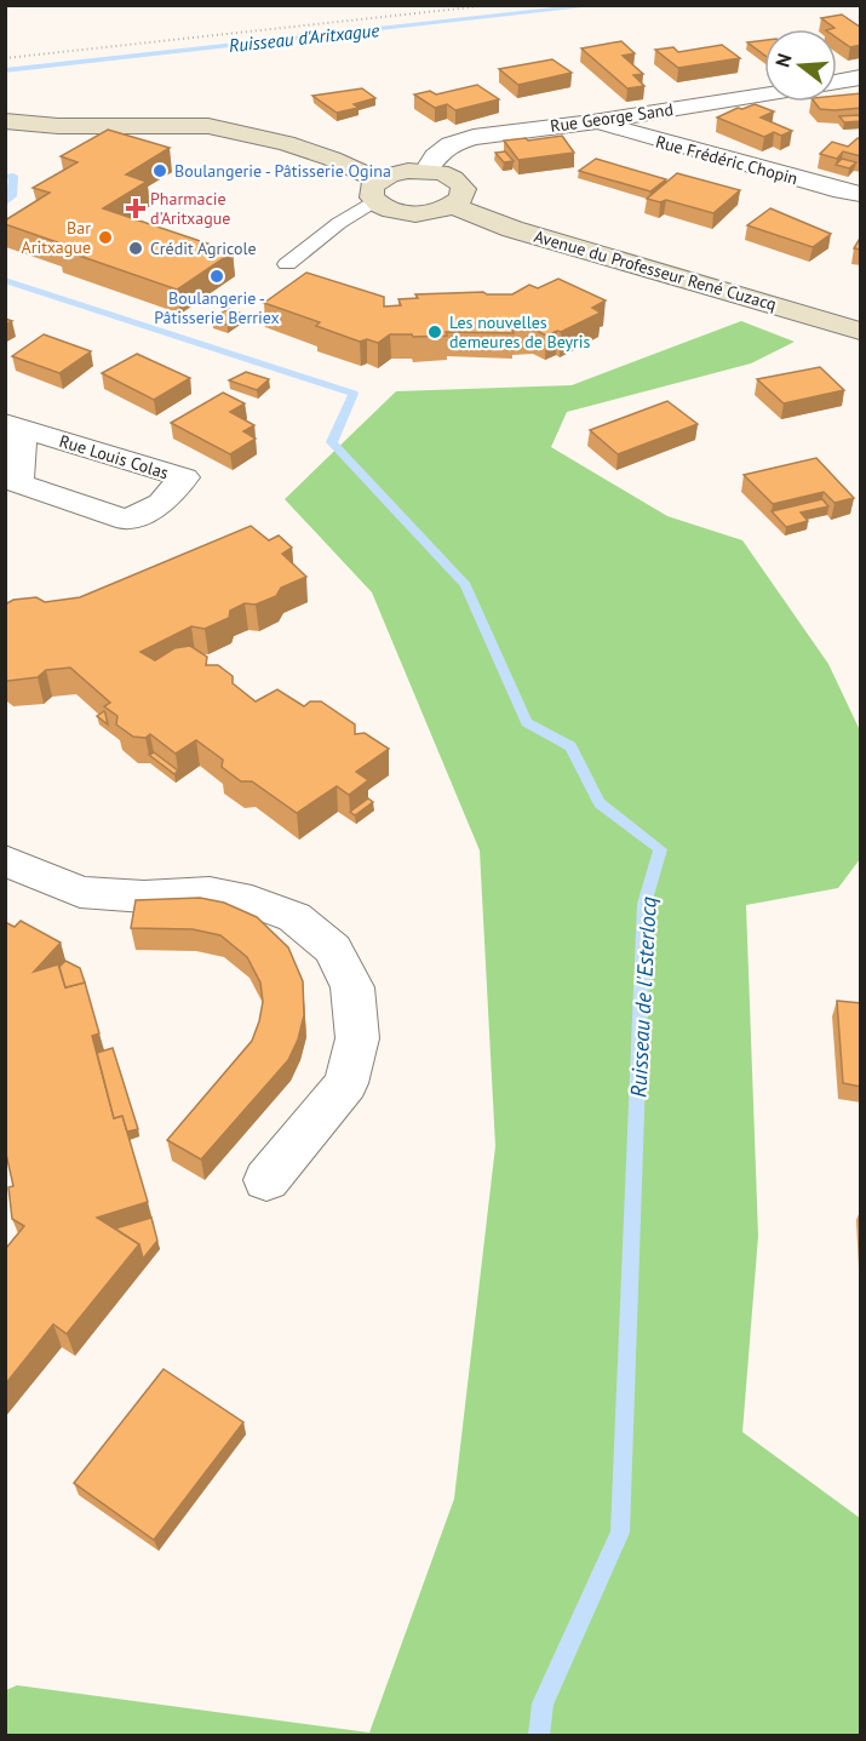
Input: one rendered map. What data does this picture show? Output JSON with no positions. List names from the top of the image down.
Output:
{
  "streets": {
    "street": [
      "Rue George Sand",
      "Rue Frédéric Chopin",
      "Avenue du Professeur René Cuzacq",
      "Rue Louis Colas"
    ]
  },
  "crossings": [
    ["Rue George Sand", "Rue Frédéric Chopin"]
  ],
  "water": ["Ruisseau d'Aritxague", "Ruisseau de l'Esterlocq"],
  "places": {
    "other": [
      "Boulangerie - Pâtisserie Ogina",
      "Bar Aritxague",
      "Crédit Agricole",
      "Boulangerie - Pâtisserie Berriex",
      "Les nouvelles demeures de Beyris"
    ],
    "health": ["Pharmacie d'Aritxague"]
  },
  "north": "left"
}
